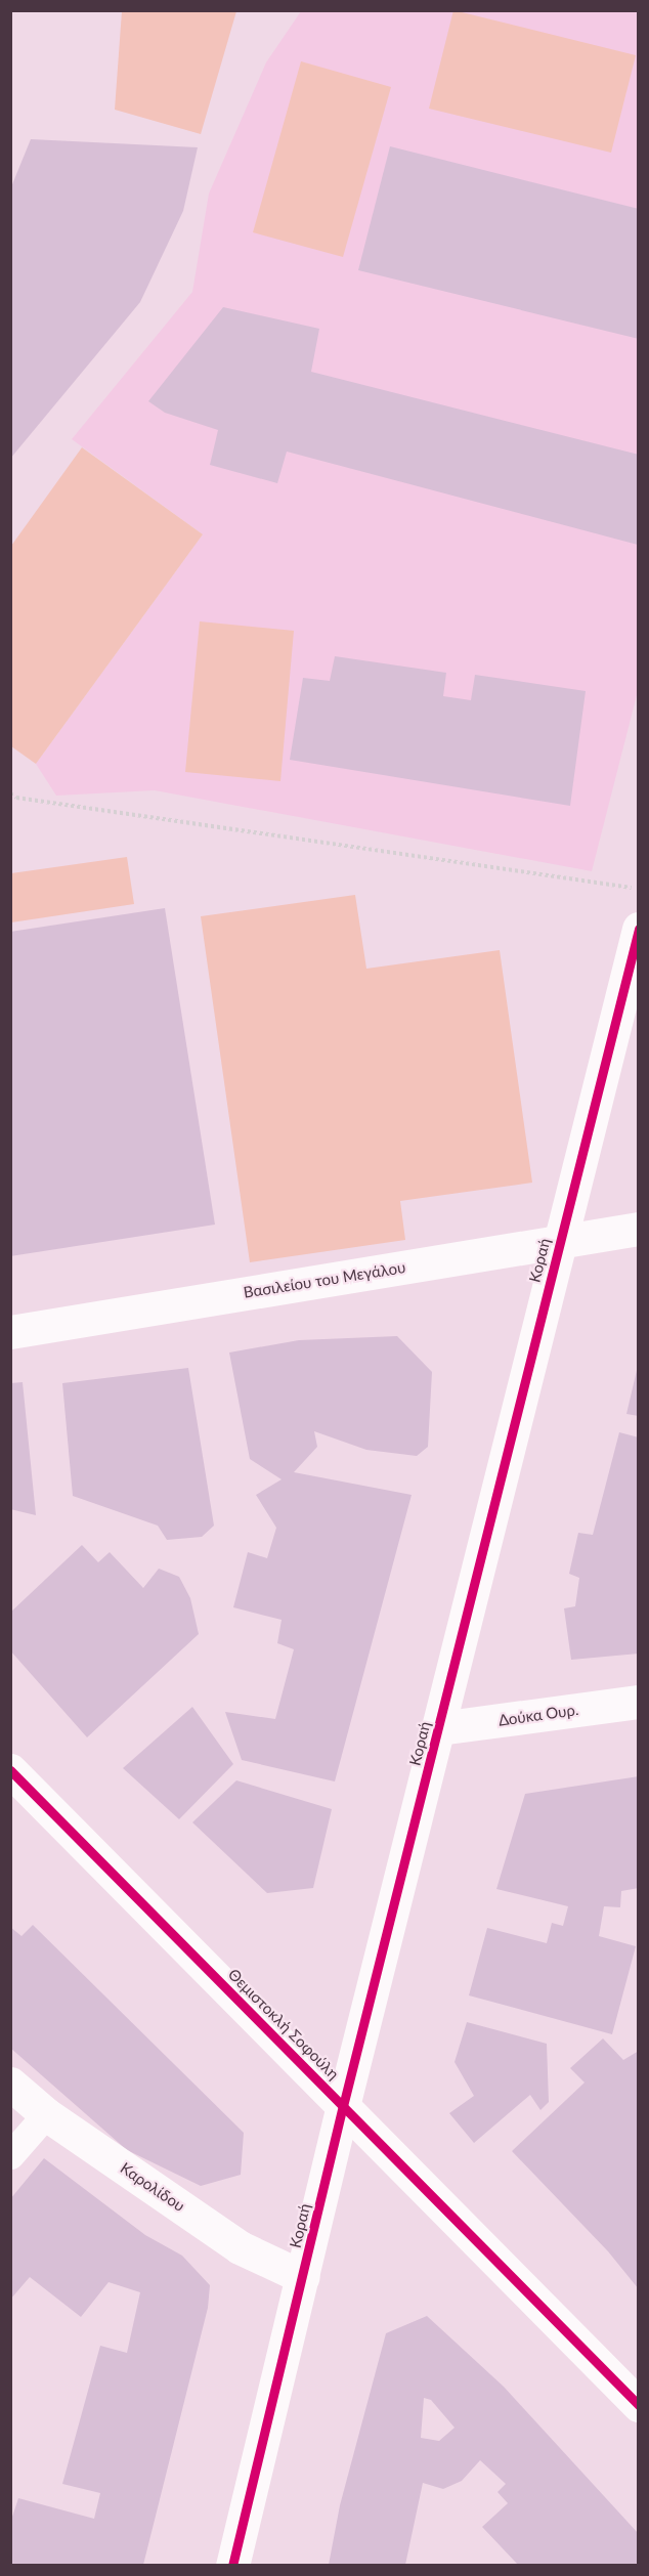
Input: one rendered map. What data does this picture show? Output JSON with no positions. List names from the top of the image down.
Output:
{
  "streets": {
    "street": [
      "Κοραή",
      "Βασιλείου του Μεγάλου",
      "Δούκα Ουρ.",
      "Θεμιστοκλή Σοφούλη",
      "Καρολίδου"
    ]
  },
  "crossings": [
    ["Κοραή", "Βασιλείου του Μεγάλου"],
    ["Κοραή", "Δούκα Ουρ."],
    ["Κοραή", "Θεμιστοκλή Σοφούλη"],
    ["Κοραή", "Καρολίδου"]
  ]
}
